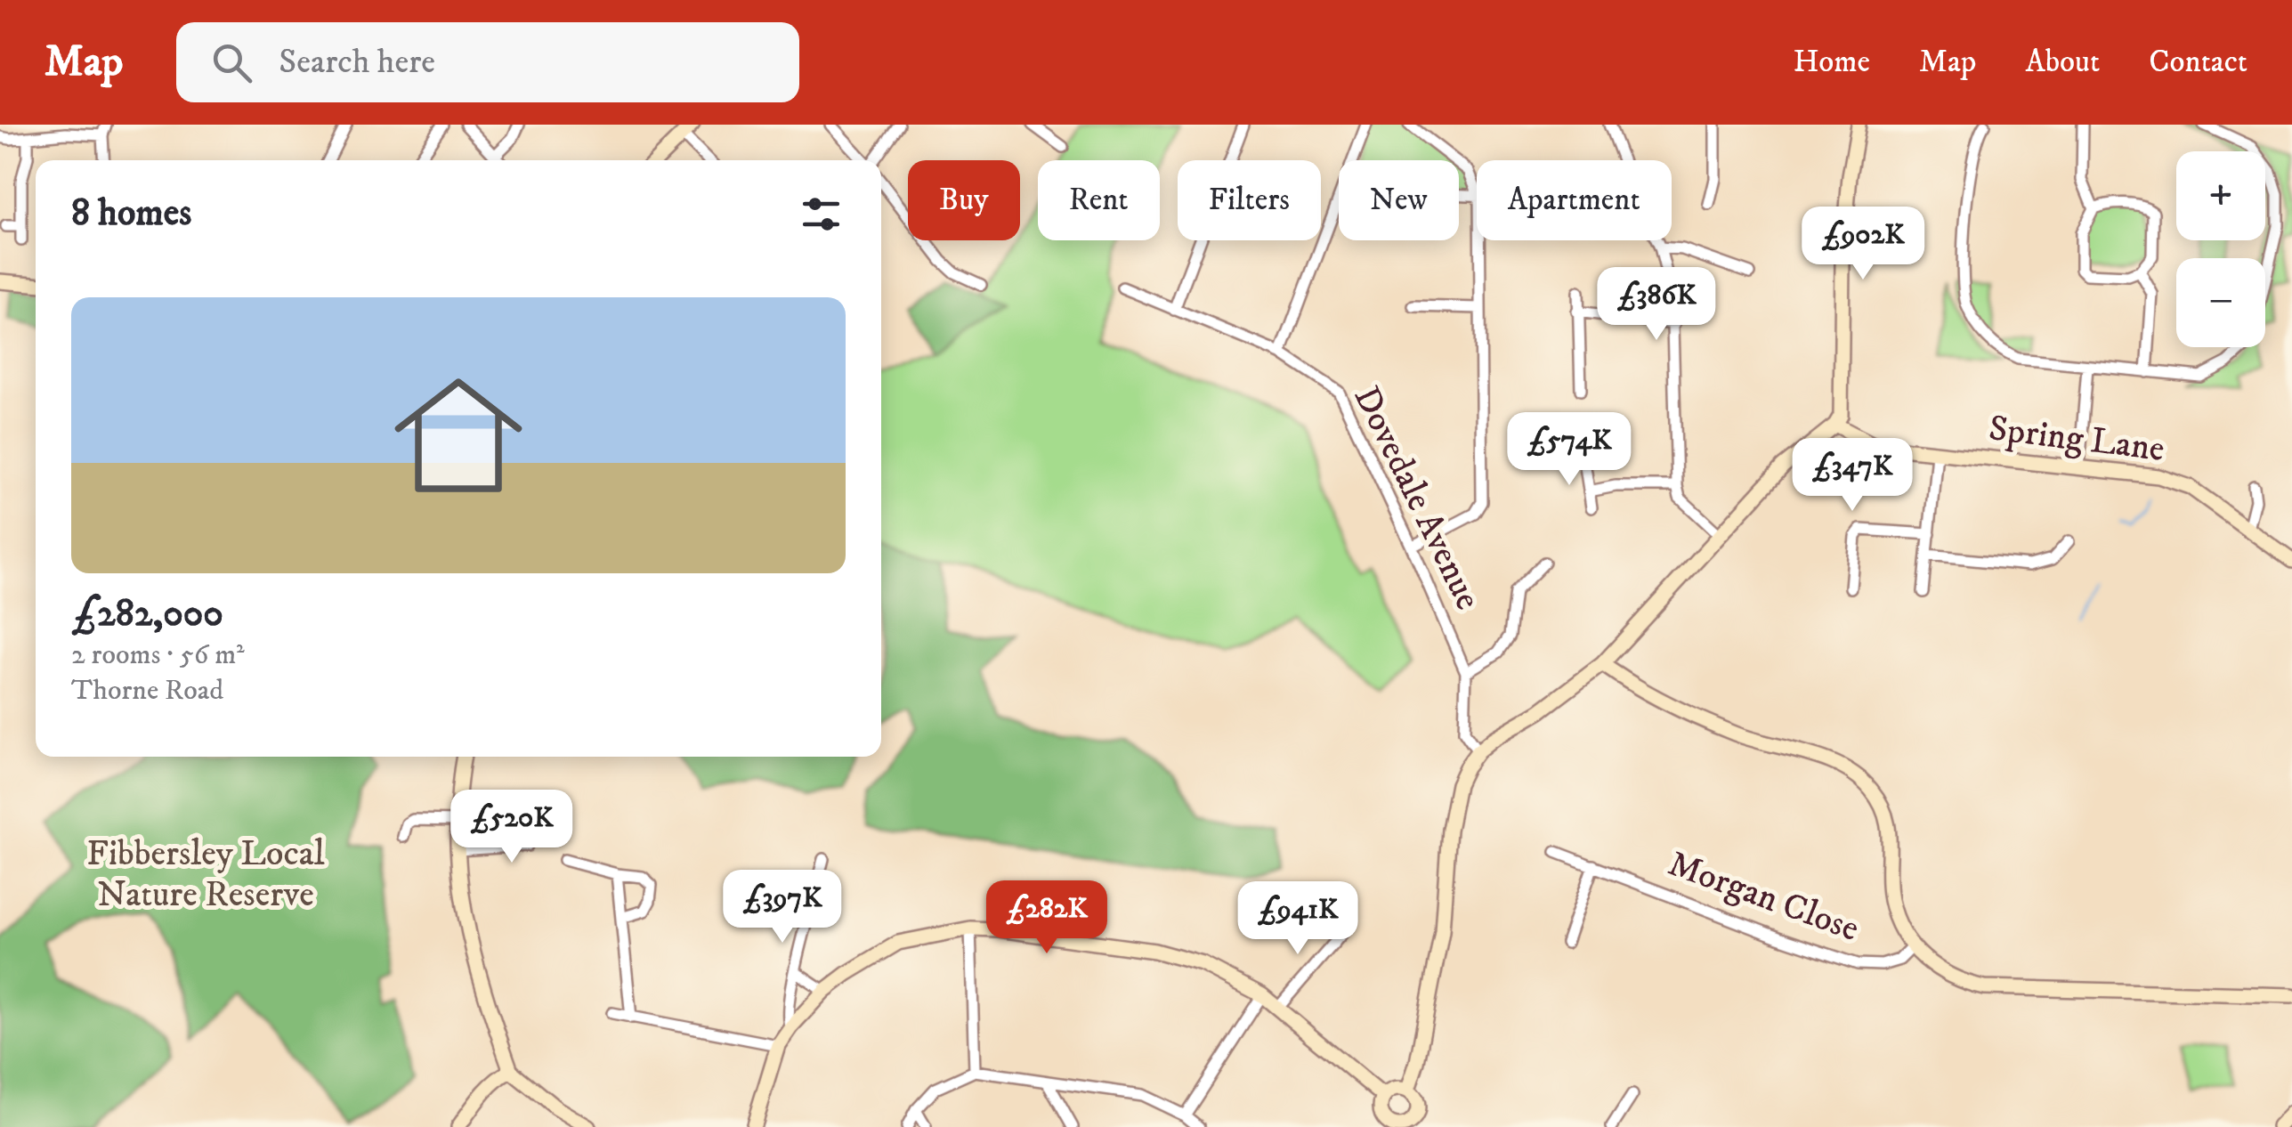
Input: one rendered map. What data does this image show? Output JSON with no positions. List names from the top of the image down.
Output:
{
  "streets": {
    "street": ["Spring Lane", "Dovedale Avenue", "Morgan Close"]
  },
  "parks": ["Fibbersley Local Nature Reserve"],
  "page": {
    "header": "Map",
    "search": "Search here",
    "nav": [
      "Home",
      "Map",
      "About",
      "Contact"
    ],
    "map_buttons": ["+", "−"],
    "chip": [
      "Buy",
      "Rent",
      "Filters",
      "New",
      "Apartment"
    ],
    "heading": "8 homes",
    "price": [
      "£902K",
      "£386K",
      "£574K",
      "£347K",
      "£520K",
      "£397K",
      "£282K",
      "£941K"
    ],
    "list": [
      {
        "name": "£282,000",
        "note": "2 rooms · 56 m² · Thorne Road"
      }
    ]
  }
}
